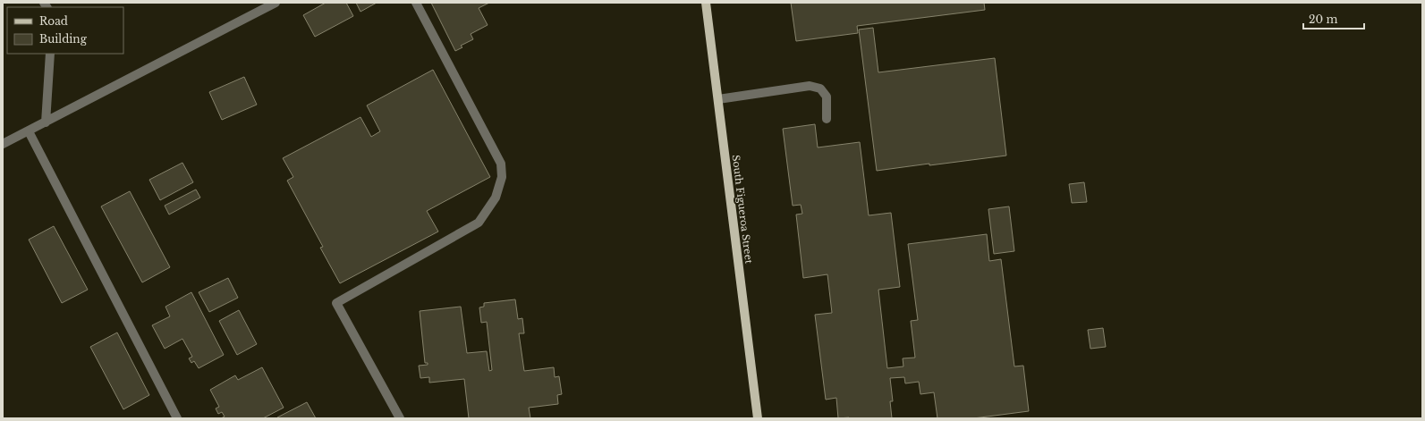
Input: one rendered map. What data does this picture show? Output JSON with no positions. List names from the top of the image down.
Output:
{
  "streets": {
    "main road": ["South Figueroa Street"]
  },
  "legend": ["Road", "Building"],
  "scale_bar": "20 m"
}
